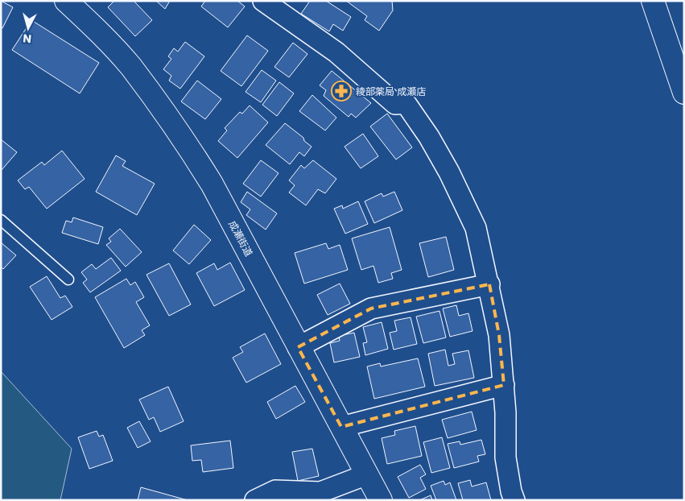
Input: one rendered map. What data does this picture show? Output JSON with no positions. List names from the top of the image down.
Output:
{
  "streets": {
    "main road": ["成瀬街道"]
  },
  "places": {
    "pharmacy": ["綾部薬局 成瀬店"]
  },
  "north": "bottom"
}
